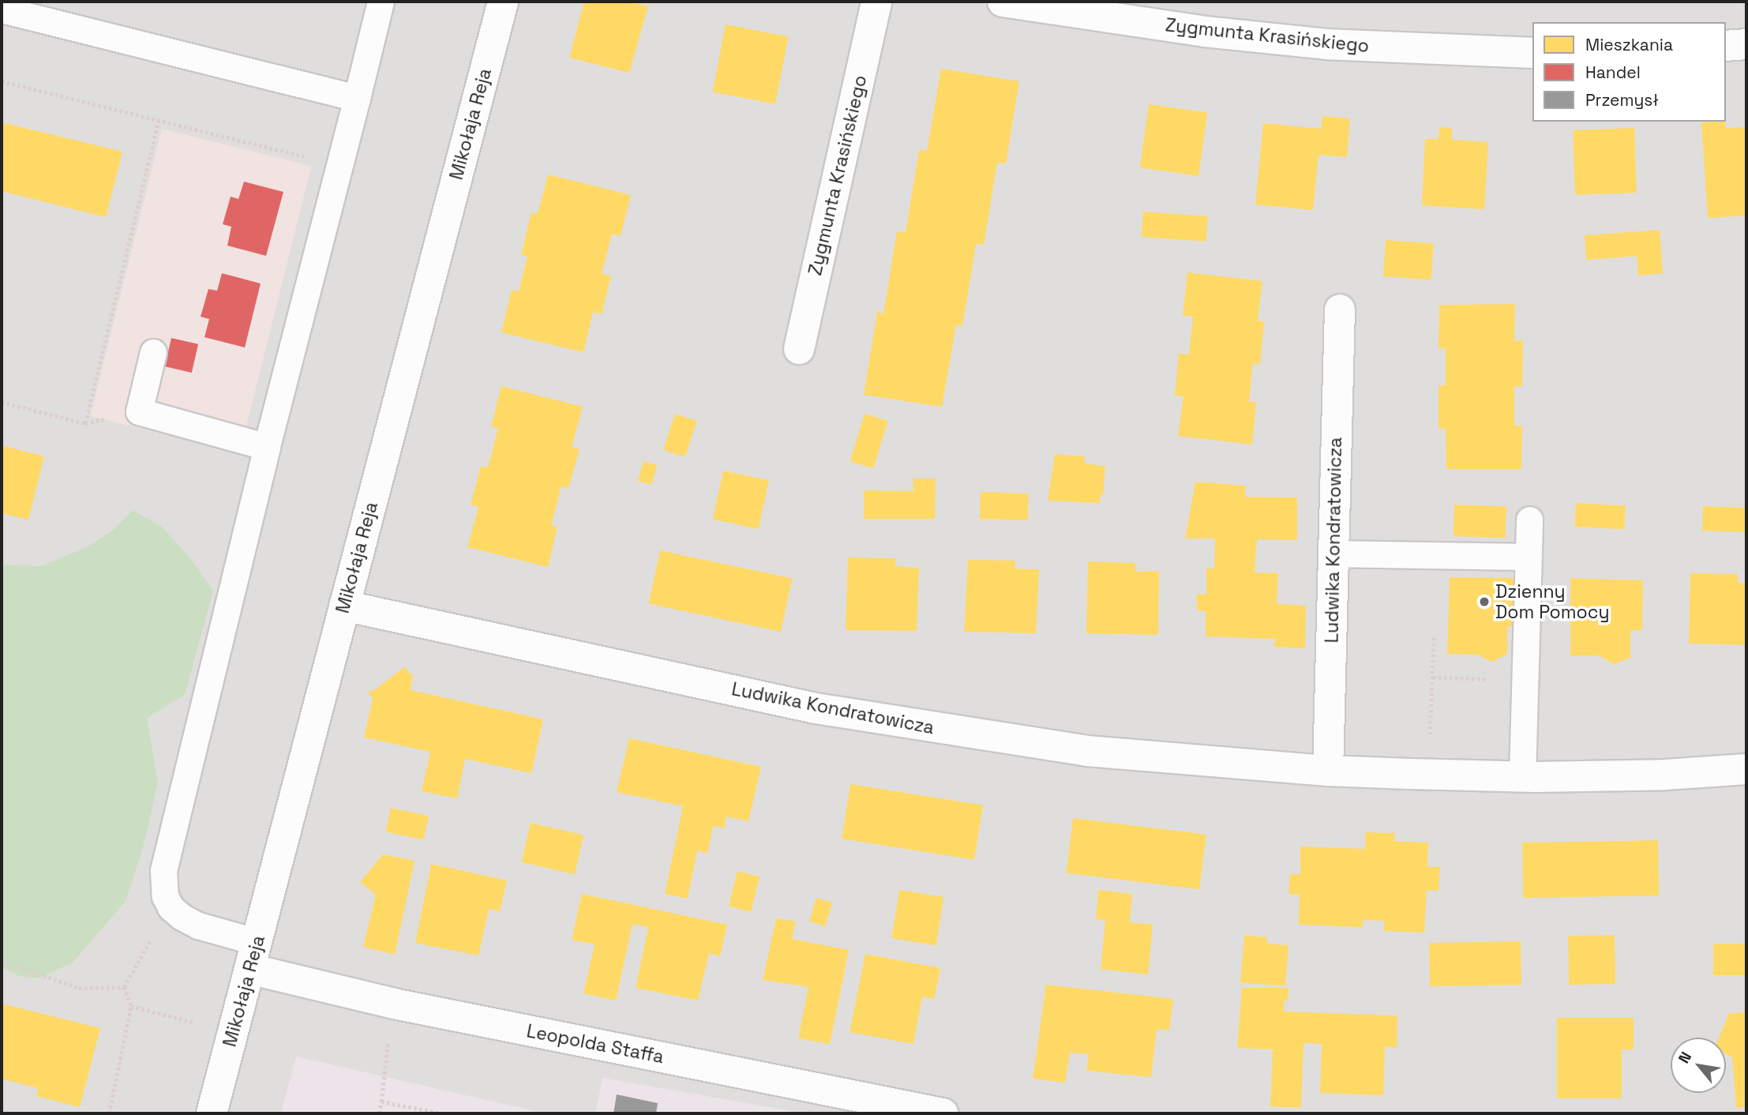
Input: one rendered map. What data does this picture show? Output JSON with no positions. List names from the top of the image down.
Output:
{
  "streets": {
    "street": [
      "Zygmunta Krasińskiego",
      "Mikołaja Reja",
      "Ludwika Kondratowicza",
      "Leopolda Staffa"
    ]
  },
  "crossings": [
    ["Mikołaja Reja", "Ludwika Kondratowicza"],
    ["Mikołaja Reja", "Leopolda Staffa"]
  ],
  "places": ["Dzienny Dom Pomocy"],
  "legend": ["Mieszkania", "Handel", "Przemysł"],
  "north": "top left"
}
